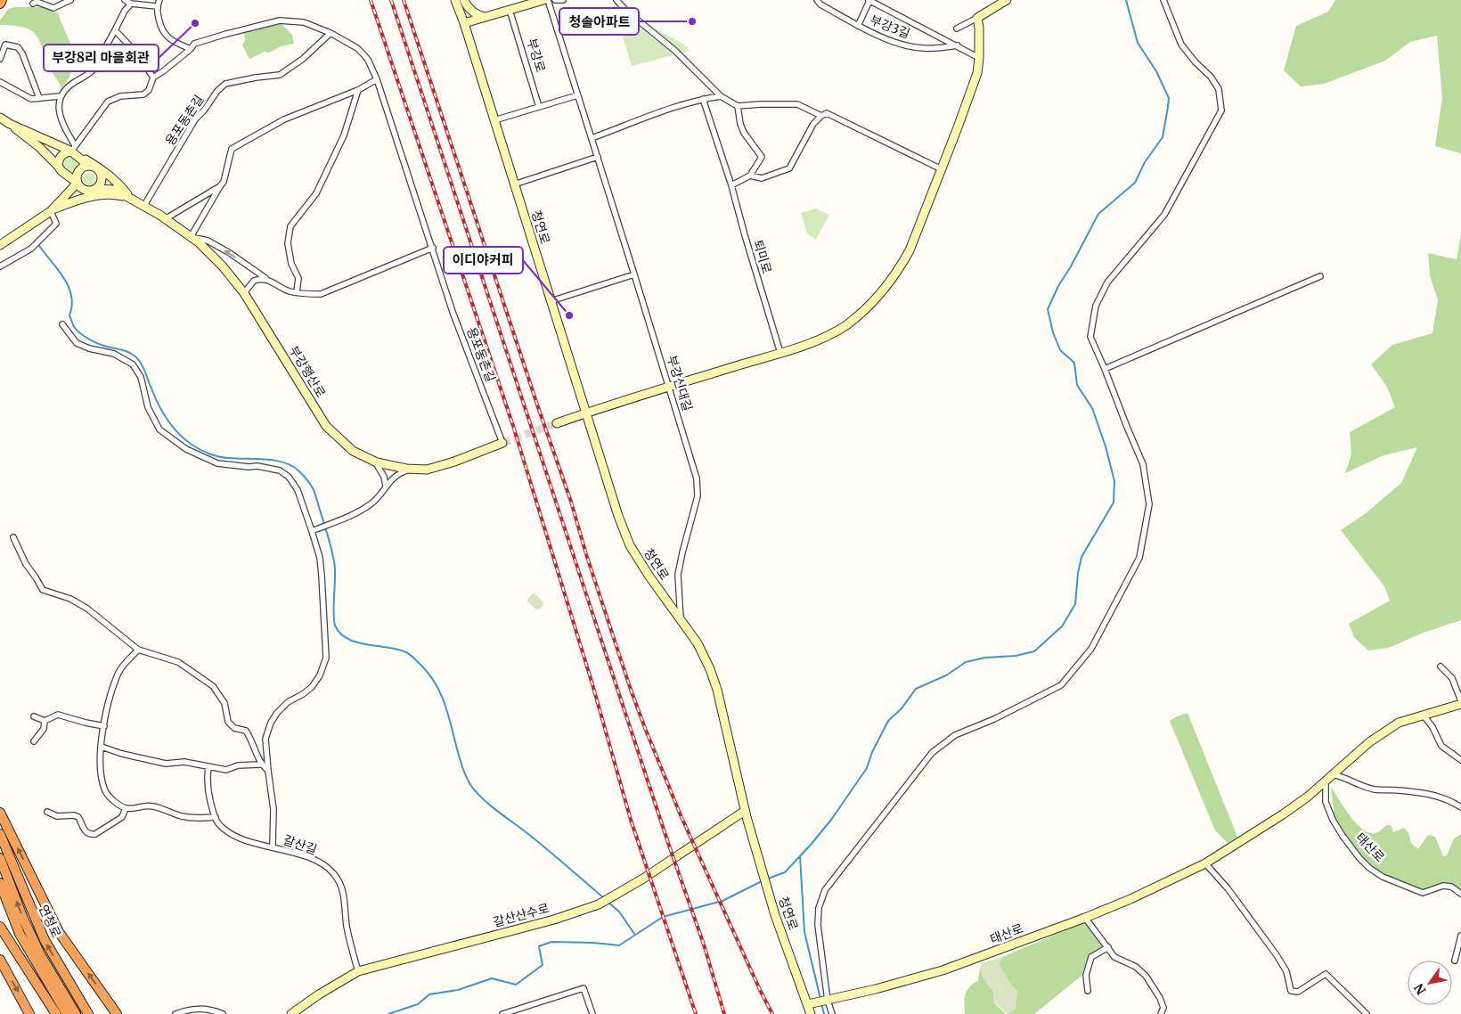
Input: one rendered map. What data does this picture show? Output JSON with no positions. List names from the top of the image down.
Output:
{
  "streets": {
    "highway": ["연청로"],
    "street": [
      "부강3길",
      "부강로",
      "용포동촌길",
      "청연로",
      "퇴미로",
      "부강행산로",
      "부강신대길",
      "갈산길",
      "태산로",
      "갈산산수로"
    ]
  },
  "crossings": [
    ["용포동촌길", "부강행산로"],
    ["청연로", "부강신대길"],
    ["청연로", "태산로"],
    ["청연로", "갈산산수로"],
    ["갈산길", "갈산산수로"]
  ],
  "places": ["청솔아파트", "부강8리 마을회관", "이디야커피"],
  "north": "bottom left"
}
